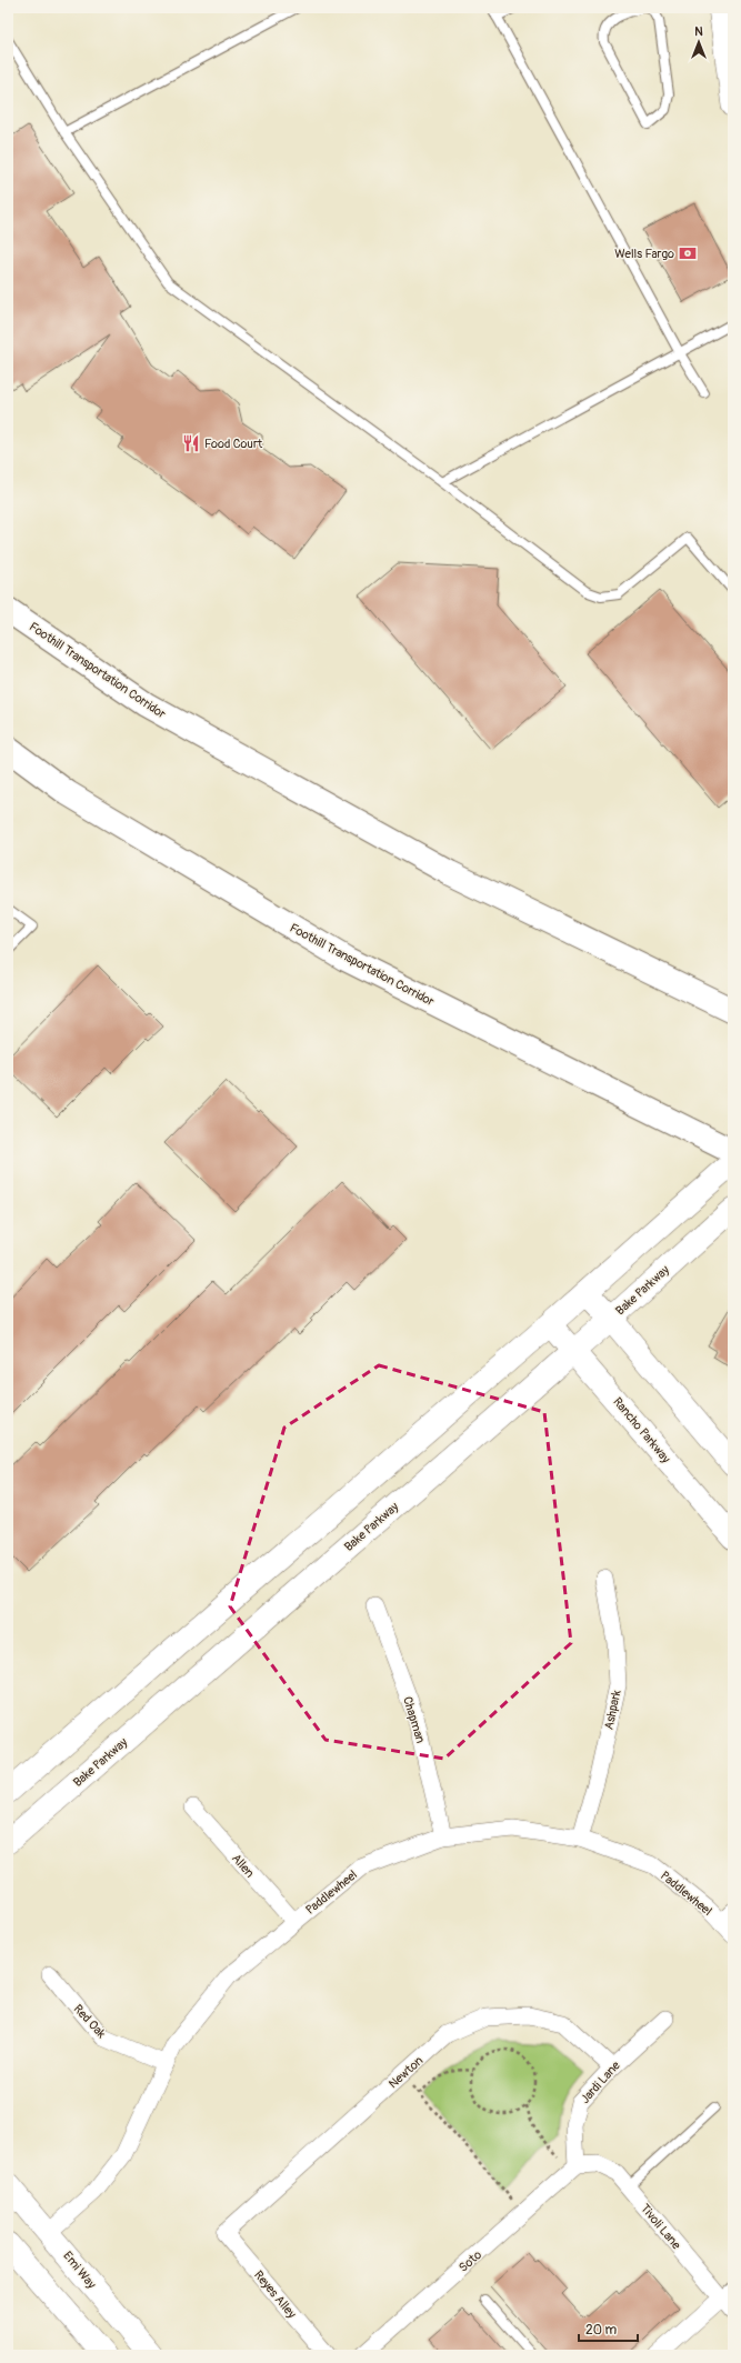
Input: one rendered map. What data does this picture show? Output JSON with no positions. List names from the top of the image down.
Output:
{
  "streets": {
    "highway": ["Foothill Transportation Corridor"],
    "main road": ["Bake Parkway", "Rancho Parkway", "Emi Way"],
    "street": [
      "Ashpark",
      "Chapman",
      "Allen",
      "Paddlewheel",
      "Red Oak",
      "Newton",
      "Jardi Lane",
      "Tivoli Lane",
      "Soto",
      "Reyes Alley"
    ]
  },
  "crossings": [
    ["Bake Parkway", "Rancho Parkway"],
    ["Ashpark", "Paddlewheel"],
    ["Chapman", "Paddlewheel"],
    ["Allen", "Paddlewheel"],
    ["Paddlewheel", "Red Oak"],
    ["Paddlewheel", "Emi Way"],
    ["Newton", "Jardi Lane"],
    ["Newton", "Reyes Alley"],
    ["Jardi Lane", "Tivoli Lane"],
    ["Jardi Lane", "Soto"],
    ["Tivoli Lane", "Soto"]
  ],
  "places": {
    "bank": ["Wells Fargo"],
    "restaurant": ["Food Court"]
  },
  "scale_bar": "20 m",
  "north": "top"
}
